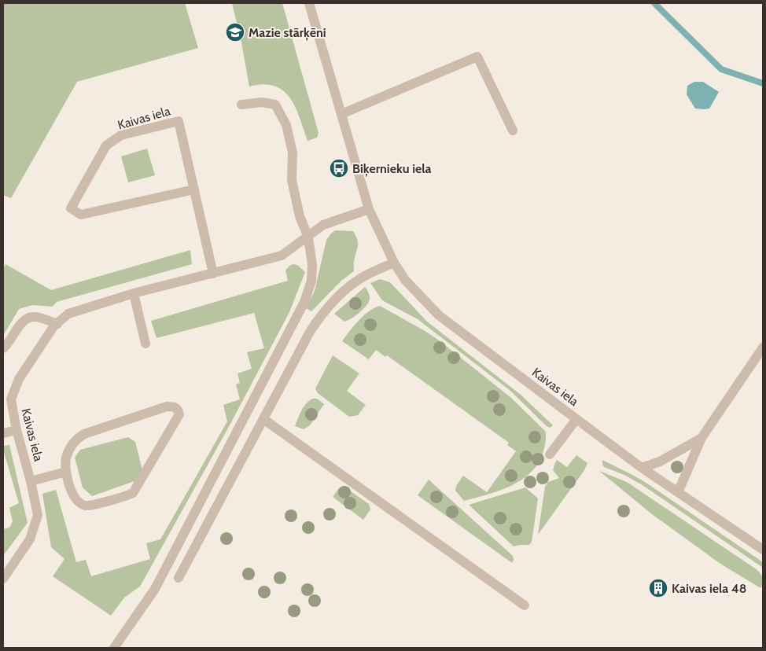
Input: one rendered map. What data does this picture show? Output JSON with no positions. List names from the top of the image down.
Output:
{
  "streets": {
    "street": ["Kaivas iela"]
  },
  "places": {
    "school or university": ["Mazie stārķēni"],
    "bus stop": ["Biķernieku iela"],
    "building": ["Kaivas iela 48"]
  }
}
